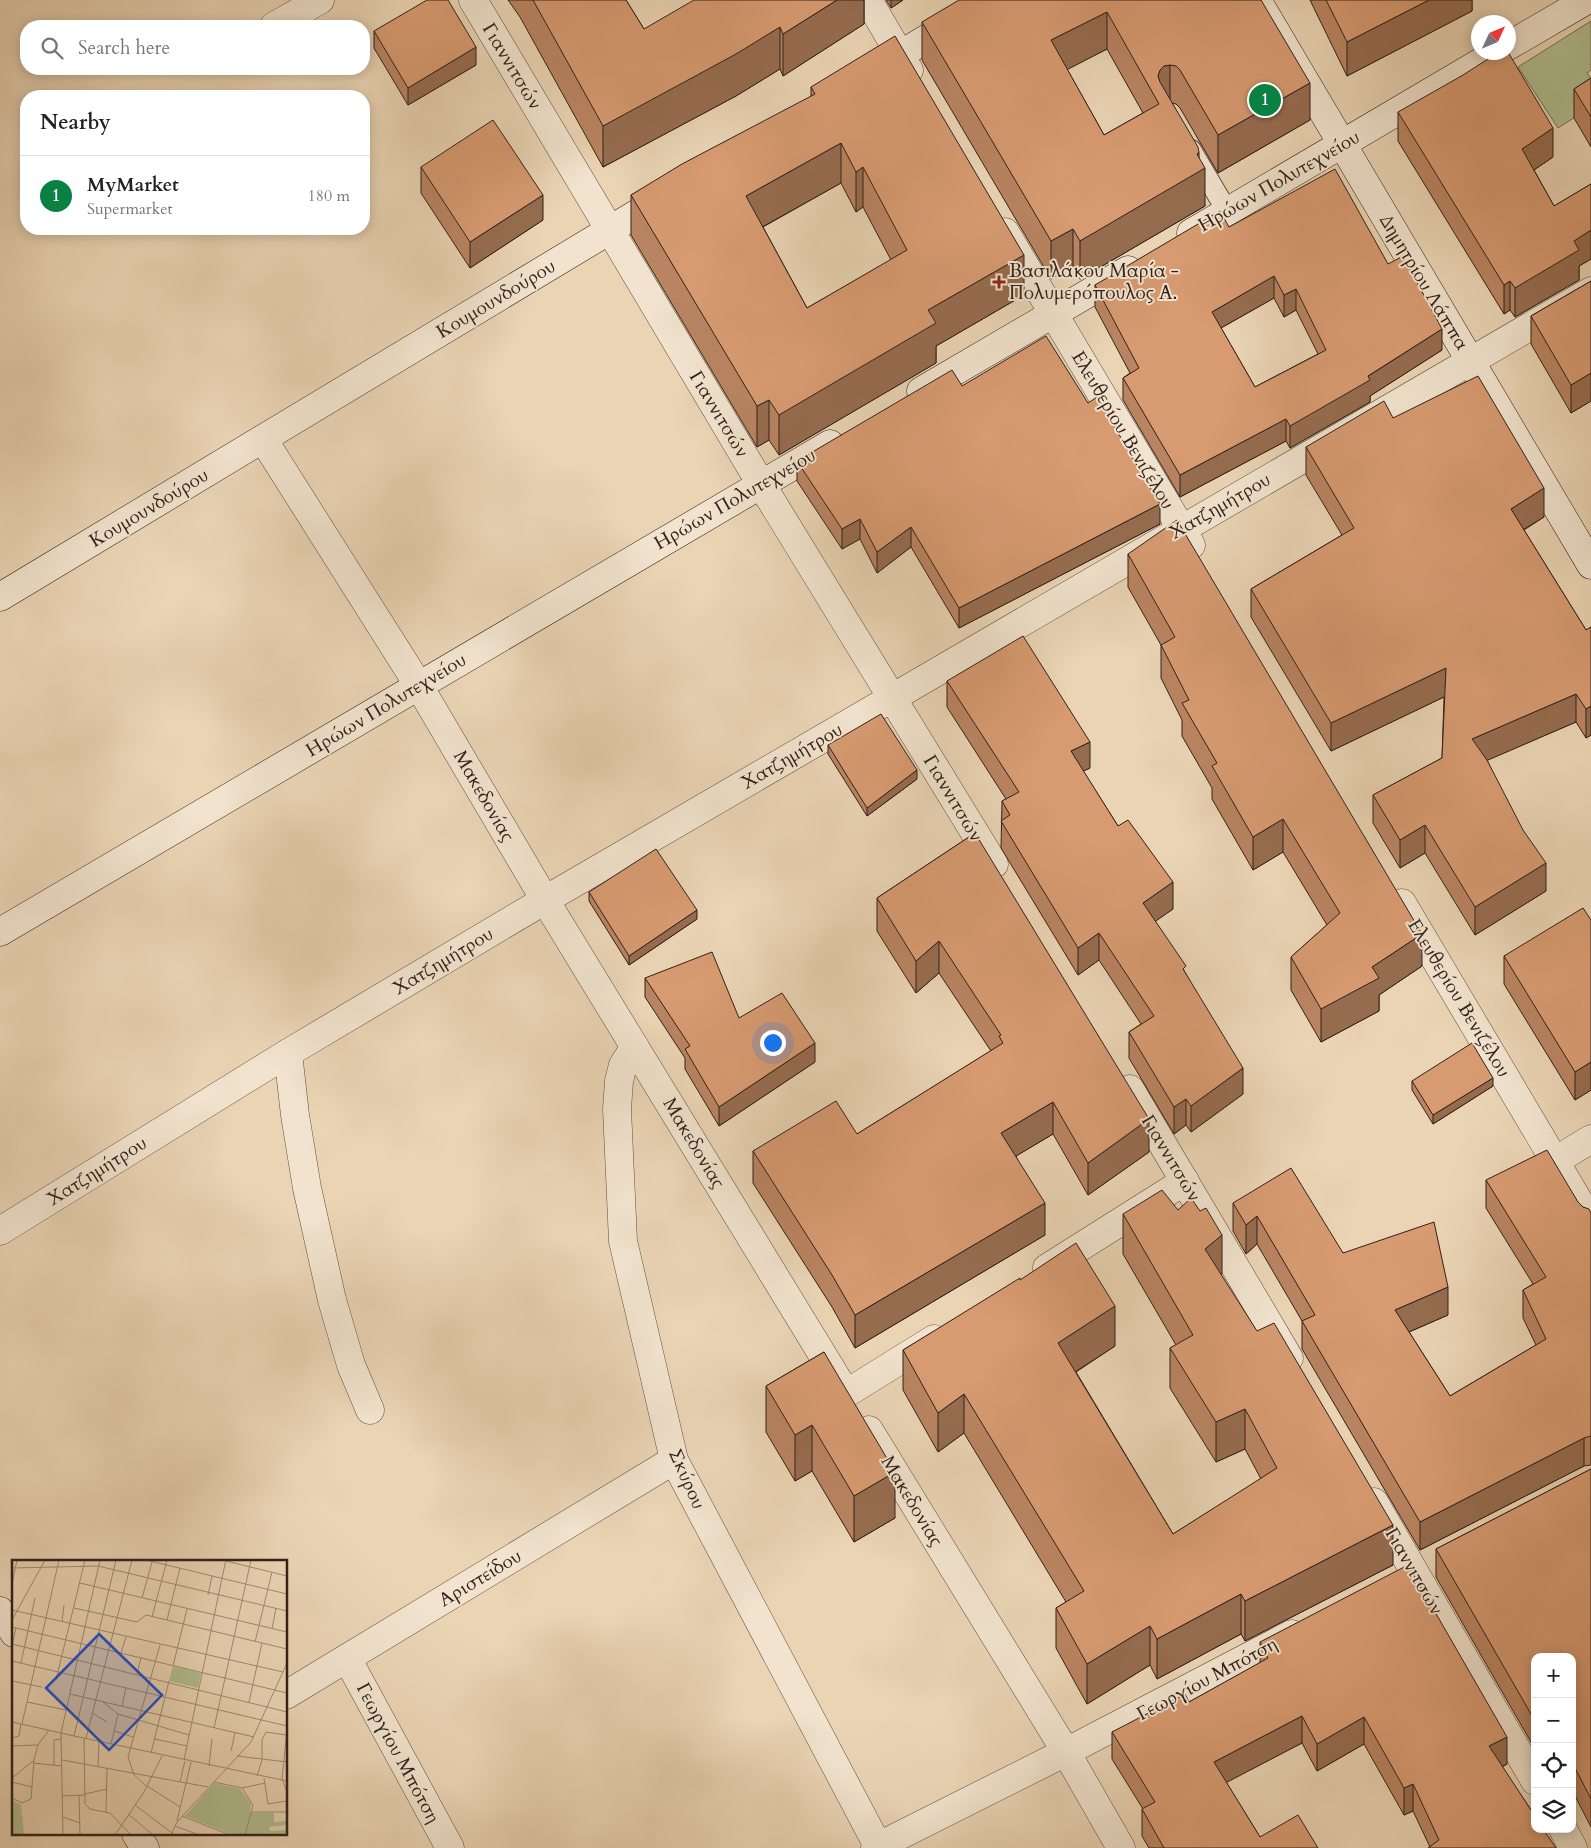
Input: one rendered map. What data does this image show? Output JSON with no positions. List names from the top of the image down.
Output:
{
  "streets": {
    "street": [
      "Γιαννιτσών",
      "Ηρώων Πολυτεχνείου",
      "Δημητρίου Λάππα",
      "Κουμουνδούρου",
      "Ελευθερίου Βενιζέλου",
      "Χατζημήτρου",
      "Μακεδονίας",
      "Σκύρου",
      "Αριστείδου",
      "Γεωργίου Μπότση"
    ]
  },
  "crossings": [
    ["Γιαννιτσών", "Ηρώων Πολυτεχνείου"],
    ["Γιαννιτσών", "Κουμουνδούρου"],
    ["Γιαννιτσών", "Χατζημήτρου"],
    ["Ηρώων Πολυτεχνείου", "Δημητρίου Λάππα"],
    ["Ηρώων Πολυτεχνείου", "Ελευθερίου Βενιζέλου"],
    ["Ηρώων Πολυτεχνείου", "Μακεδονίας"],
    ["Δημητρίου Λάππα", "Χατζημήτρου"],
    ["Κουμουνδούρου", "Μακεδονίας"],
    ["Ελευθερίου Βενιζέλου", "Χατζημήτρου"],
    ["Χατζημήτρου", "Μακεδονίας"],
    ["Μακεδονίας", "Σκύρου"],
    ["Μακεδονίας", "Γεωργίου Μπότση"],
    ["Σκύρου", "Αριστείδου"],
    ["Σκύρου", "Γεωργίου Μπότση"],
    ["Αριστείδου", "Γεωργίου Μπότση"]
  ],
  "places": {
    "health": ["Βασιλάκου Μαρία - Πολυμερόπουλος Α."]
  },
  "north": "top right",
  "page": {
    "search": "Search here",
    "pins": "1",
    "heading": "Nearby",
    "list": [
      {
        "mark": "1",
        "name": "MyMarket",
        "note": "Supermarket",
        "value": "180 m"
      }
    ],
    "map_buttons": ["+", "−"]
  }
}
